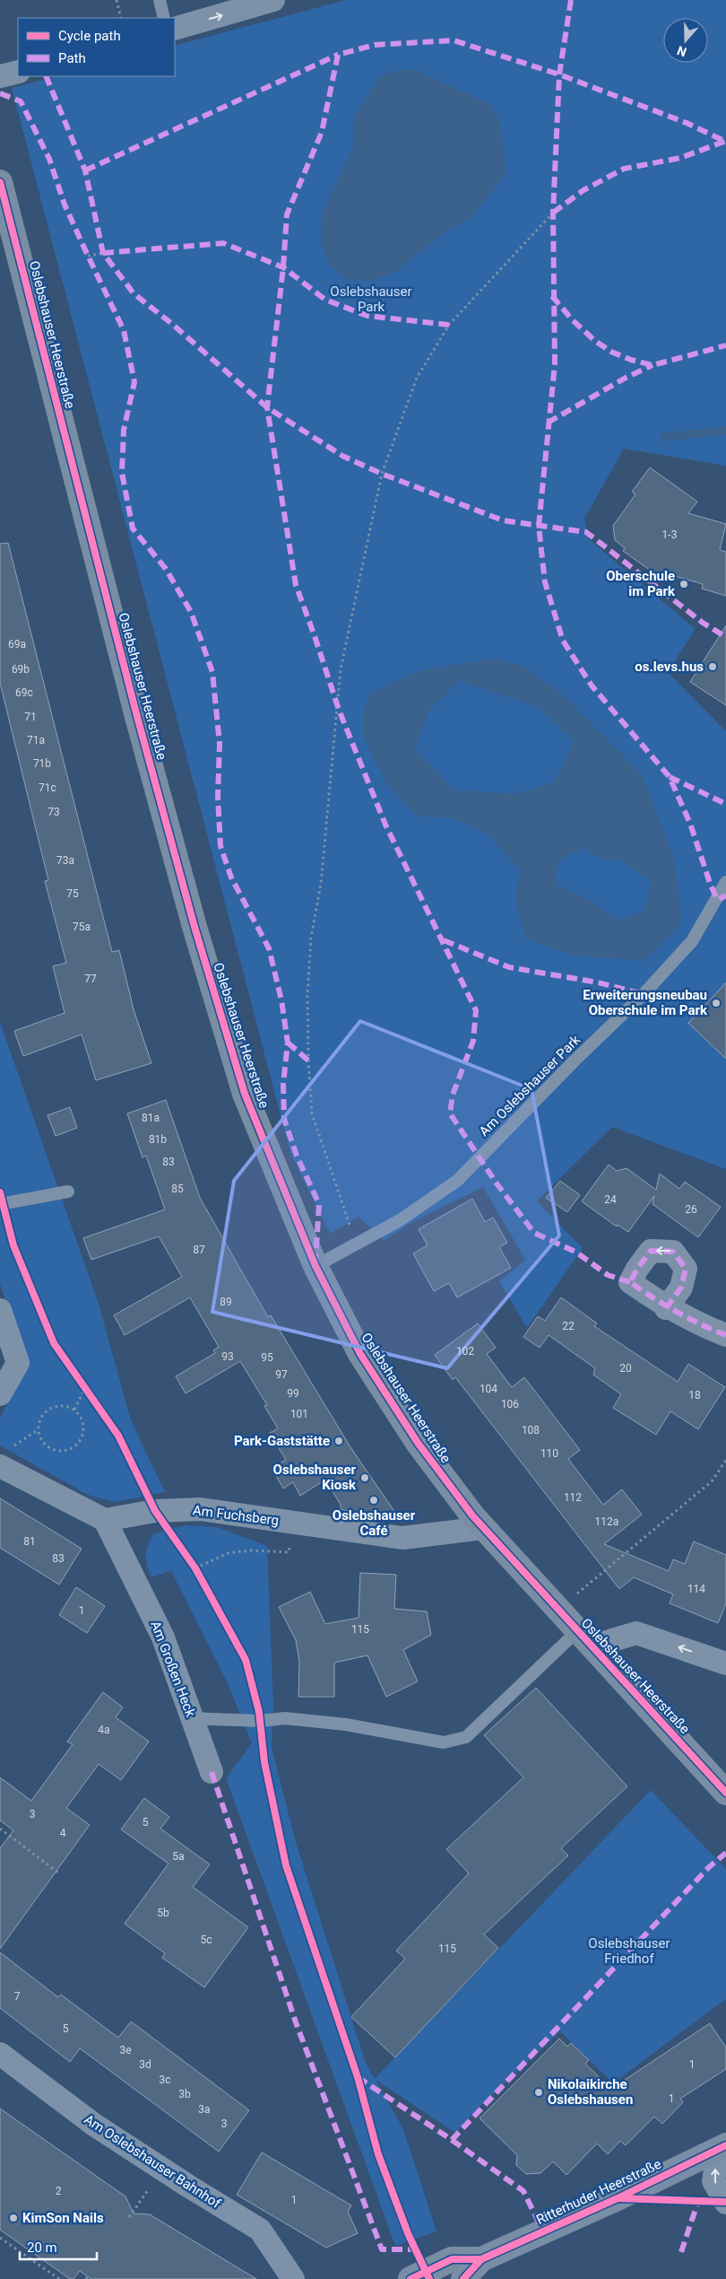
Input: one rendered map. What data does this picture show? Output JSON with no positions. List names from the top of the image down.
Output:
{
  "streets": {
    "main road": ["Oslebshauser Heerstraße", "Ritterhuder Heerstraße"],
    "street": ["Am Fuchsberg", "Am Großen Heck", "Am Oslebshauser Bahnhof"],
    "lane": ["Am Oslebshauser Park"]
  },
  "crossings": [
    ["Oslebshauser Heerstraße", "Am Oslebshauser Park"],
    ["Oslebshauser Heerstraße", "Am Fuchsberg"],
    ["Am Fuchsberg", "Am Großen Heck"]
  ],
  "parks": ["Oslebshauser Park", "Oslebshauser Friedhof"],
  "places": [
    "Oberschule im Park",
    "os.levs.hus",
    "Erweiterungsneubau Oberschule im Park",
    "Park-Gaststätte",
    "Oslebshauser Kiosk",
    "Oslebshauser Café",
    "Nikolaikirche Oslebshausen",
    "KimSon Nails"
  ],
  "house_numbers": [
    "1-3",
    "69a",
    "69b",
    "69c",
    "71",
    "71a",
    "71b",
    "71c",
    "73",
    "73a",
    "75",
    "75a",
    "77",
    "81a",
    "81b",
    "83",
    "85",
    "24",
    "26",
    "87",
    "89",
    "22",
    "102",
    "93",
    "95",
    "20",
    "97",
    "104",
    "99",
    "18",
    "106",
    "101",
    "108",
    "110",
    "112",
    "112a",
    "81",
    "83",
    "114",
    "1",
    "115",
    "4a",
    "3",
    "5",
    "4",
    "5a",
    "5b",
    "5c",
    "115",
    "7",
    "5",
    "3e",
    "3d",
    "1",
    "3c",
    "3b",
    "1",
    "3a",
    "3",
    "2",
    "1"
  ],
  "legend": ["Cycle path", "Path"],
  "scale_bar": "20 m",
  "north": "bottom"
}
